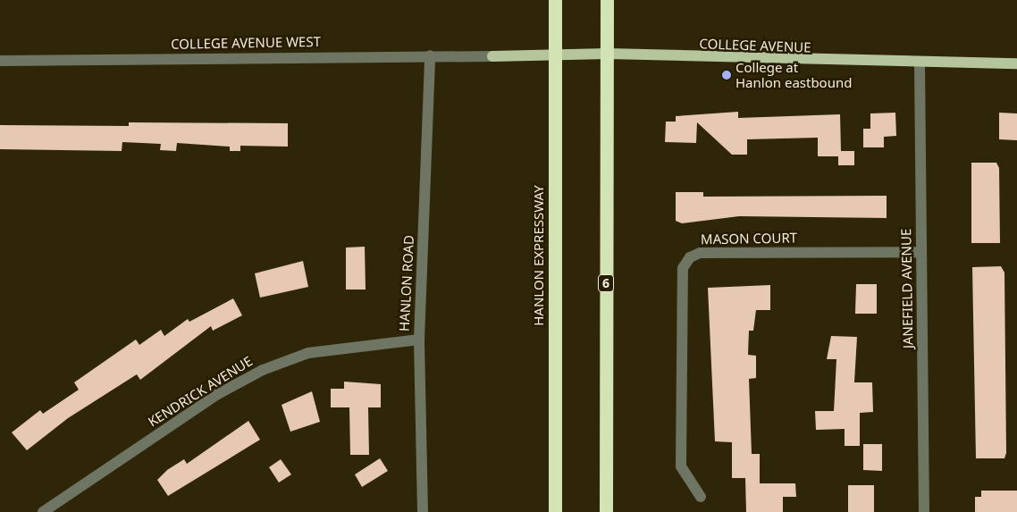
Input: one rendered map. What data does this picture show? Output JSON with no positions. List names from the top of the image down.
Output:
{
  "streets": {
    "highway": ["HANLON EXPRESSWAY", "6"],
    "main road": ["COLLEGE AVENUE"],
    "street": [
      "COLLEGE AVENUE WEST",
      "MASON COURT",
      "HANLON ROAD",
      "JANEFIELD AVENUE",
      "KENDRICK AVENUE"
    ]
  },
  "crossings": [
    ["COLLEGE AVENUE WEST", "COLLEGE AVENUE"],
    ["COLLEGE AVENUE WEST", "HANLON ROAD"],
    ["COLLEGE AVENUE", "HANLON EXPRESSWAY"],
    ["COLLEGE AVENUE", "6"],
    ["COLLEGE AVENUE", "JANEFIELD AVENUE"],
    ["MASON COURT", "JANEFIELD AVENUE"],
    ["HANLON ROAD", "KENDRICK AVENUE"]
  ],
  "places": ["College at Hanlon eastbound"]
}
